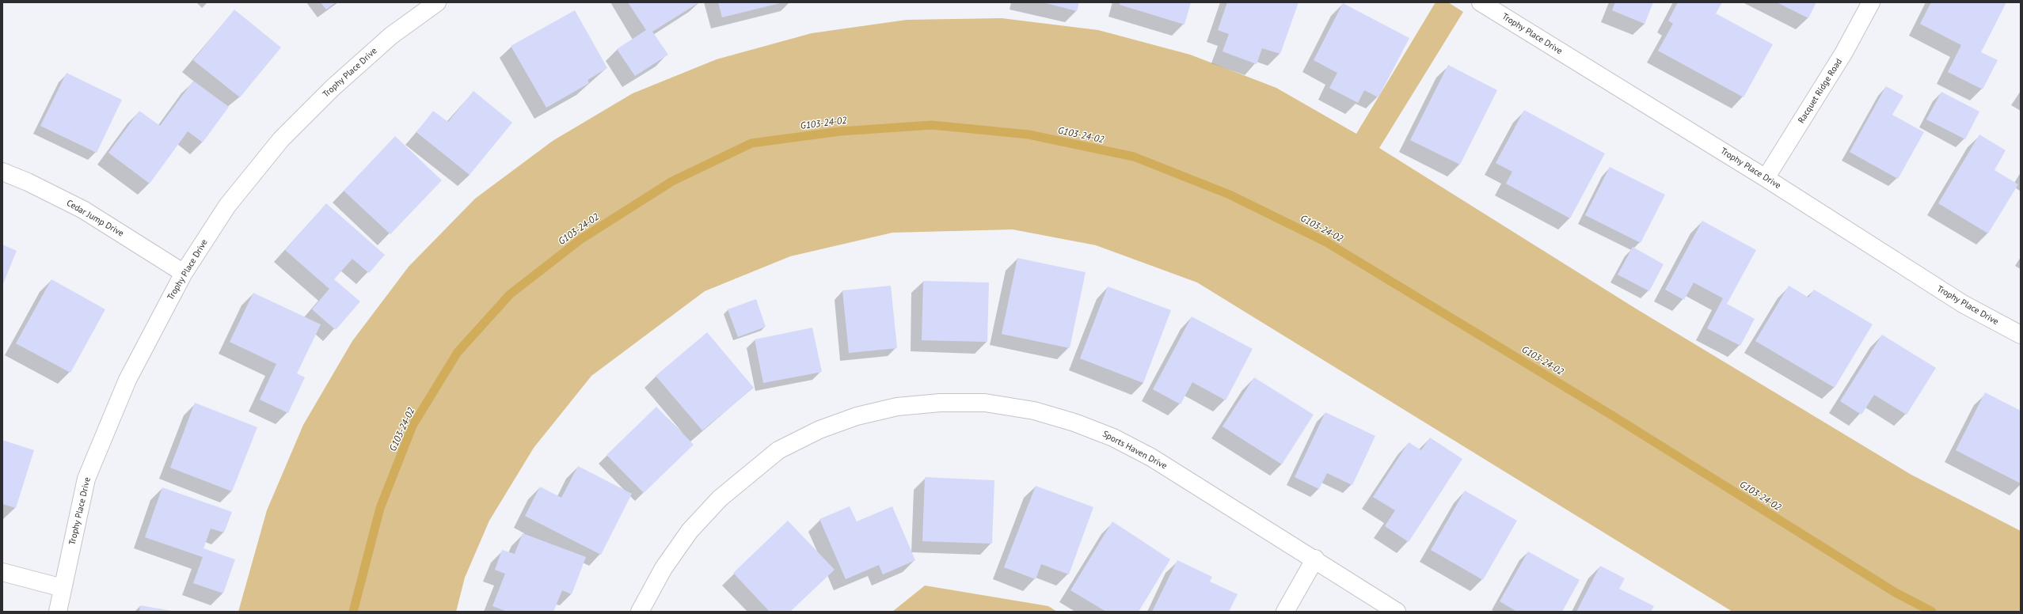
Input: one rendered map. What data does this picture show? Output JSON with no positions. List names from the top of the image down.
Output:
{
  "streets": {
    "street": [
      "Trophy Place Drive",
      "Racquet Ridge Road",
      "Cedar Jump Drive",
      "Sports Haven Drive"
    ]
  },
  "crossings": [
    ["Trophy Place Drive", "Racquet Ridge Road"],
    ["Trophy Place Drive", "Cedar Jump Drive"]
  ],
  "water": ["G103-24-02"]
}
